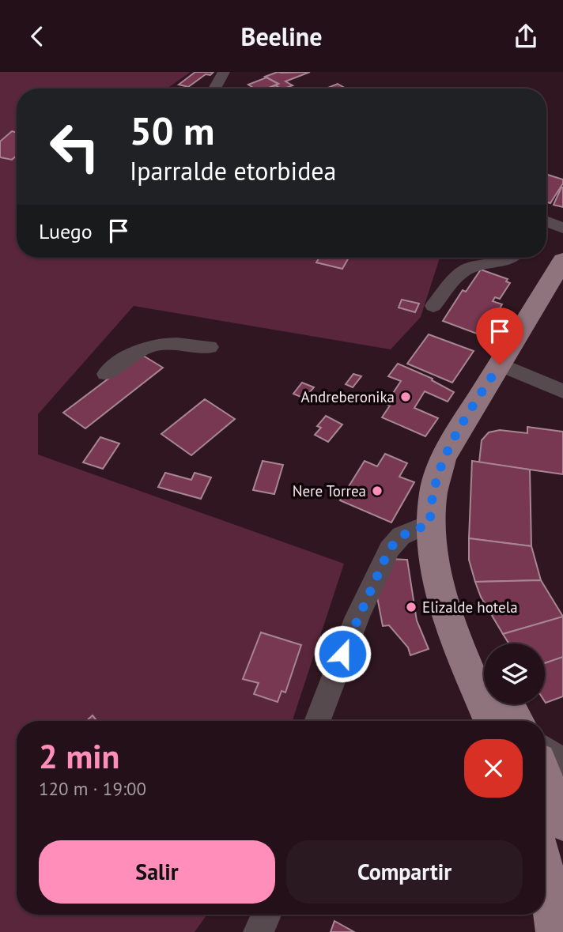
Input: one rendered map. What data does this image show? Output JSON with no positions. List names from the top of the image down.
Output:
{
  "places": ["Andreberonika", "Nere Torrea", "Elizalde hotela"],
  "page": {
    "header": "Beeline",
    "turn": ["50 m", "Iparralde etorbidea"],
    "then": "Luego",
    "heading": ["2 min", "120 m · 19:00"],
    "buttons": ["Salir", "Compartir"]
  }
}
